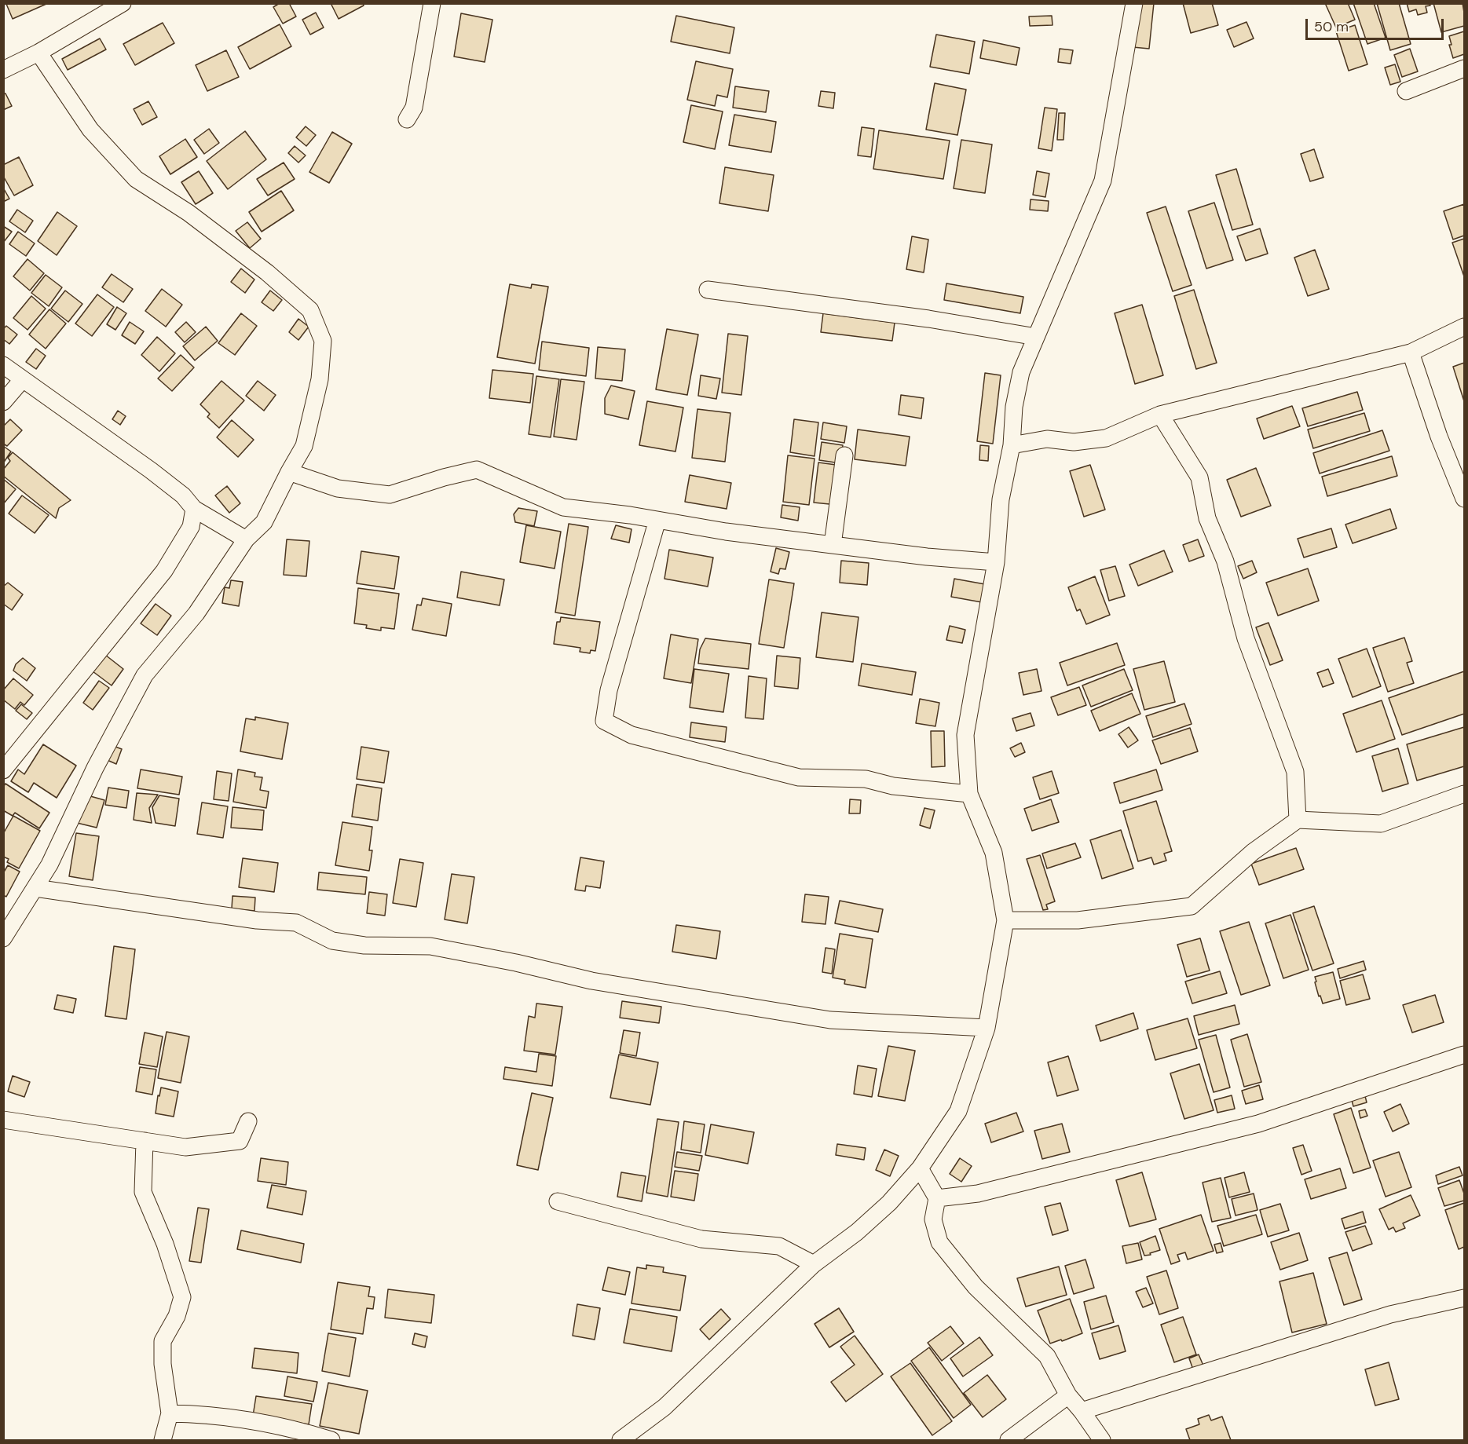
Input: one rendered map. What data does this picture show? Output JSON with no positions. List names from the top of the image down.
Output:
{
  "scale_bar": "50 m"
}
